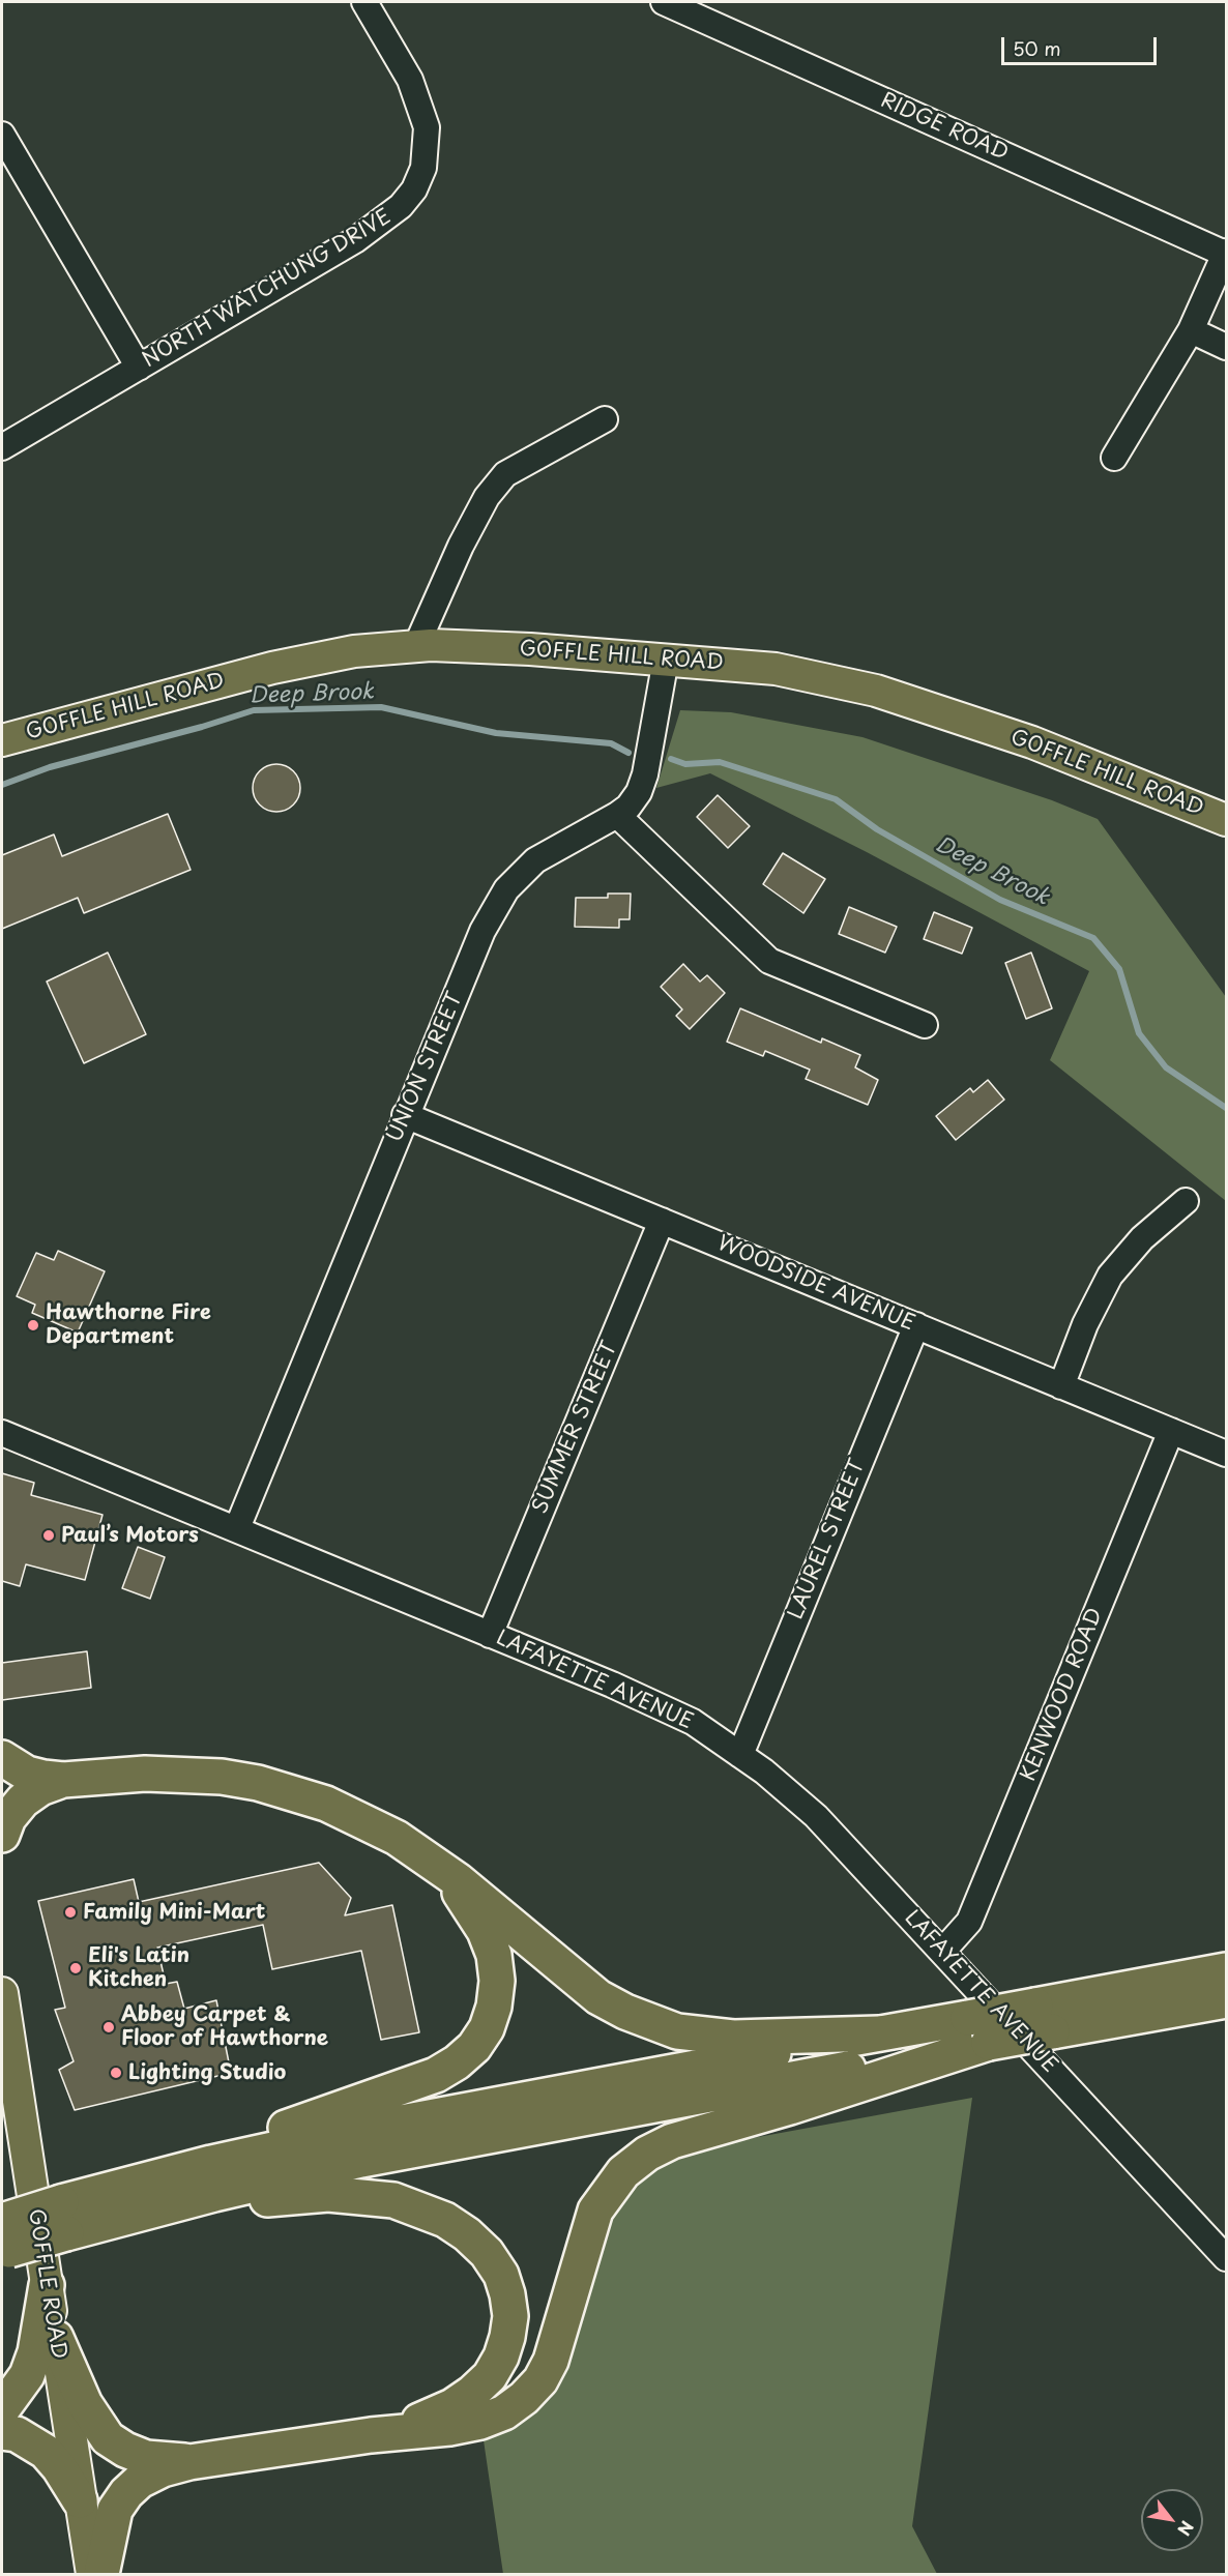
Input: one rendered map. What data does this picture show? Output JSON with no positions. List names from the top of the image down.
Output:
{
  "streets": {
    "main road": ["GOFFLE HILL ROAD", "GOFFLE ROAD"],
    "street": [
      "RIDGE ROAD",
      "NORTH WATCHUNG DRIVE",
      "UNION STREET",
      "WOODSIDE AVENUE",
      "SUMMER STREET",
      "LAUREL STREET",
      "LAFAYETTE AVENUE",
      "KENWOOD ROAD"
    ]
  },
  "crossings": [
    ["GOFFLE HILL ROAD", "UNION STREET"],
    ["UNION STREET", "WOODSIDE AVENUE"],
    ["UNION STREET", "LAFAYETTE AVENUE"],
    ["WOODSIDE AVENUE", "SUMMER STREET"],
    ["WOODSIDE AVENUE", "LAUREL STREET"],
    ["WOODSIDE AVENUE", "KENWOOD ROAD"],
    ["SUMMER STREET", "LAFAYETTE AVENUE"],
    ["LAUREL STREET", "LAFAYETTE AVENUE"],
    ["LAFAYETTE AVENUE", "KENWOOD ROAD"]
  ],
  "water": ["Deep Brook"],
  "places": [
    "Hawthorne Fire Department",
    "Paul’s Motors",
    "Family Mini-Mart",
    "Eli's Latin Kitchen",
    "Abbey Carpet & Floor of Hawthorne",
    "Lighting Studio"
  ],
  "scale_bar": "50 m",
  "north": "bottom right"
}
